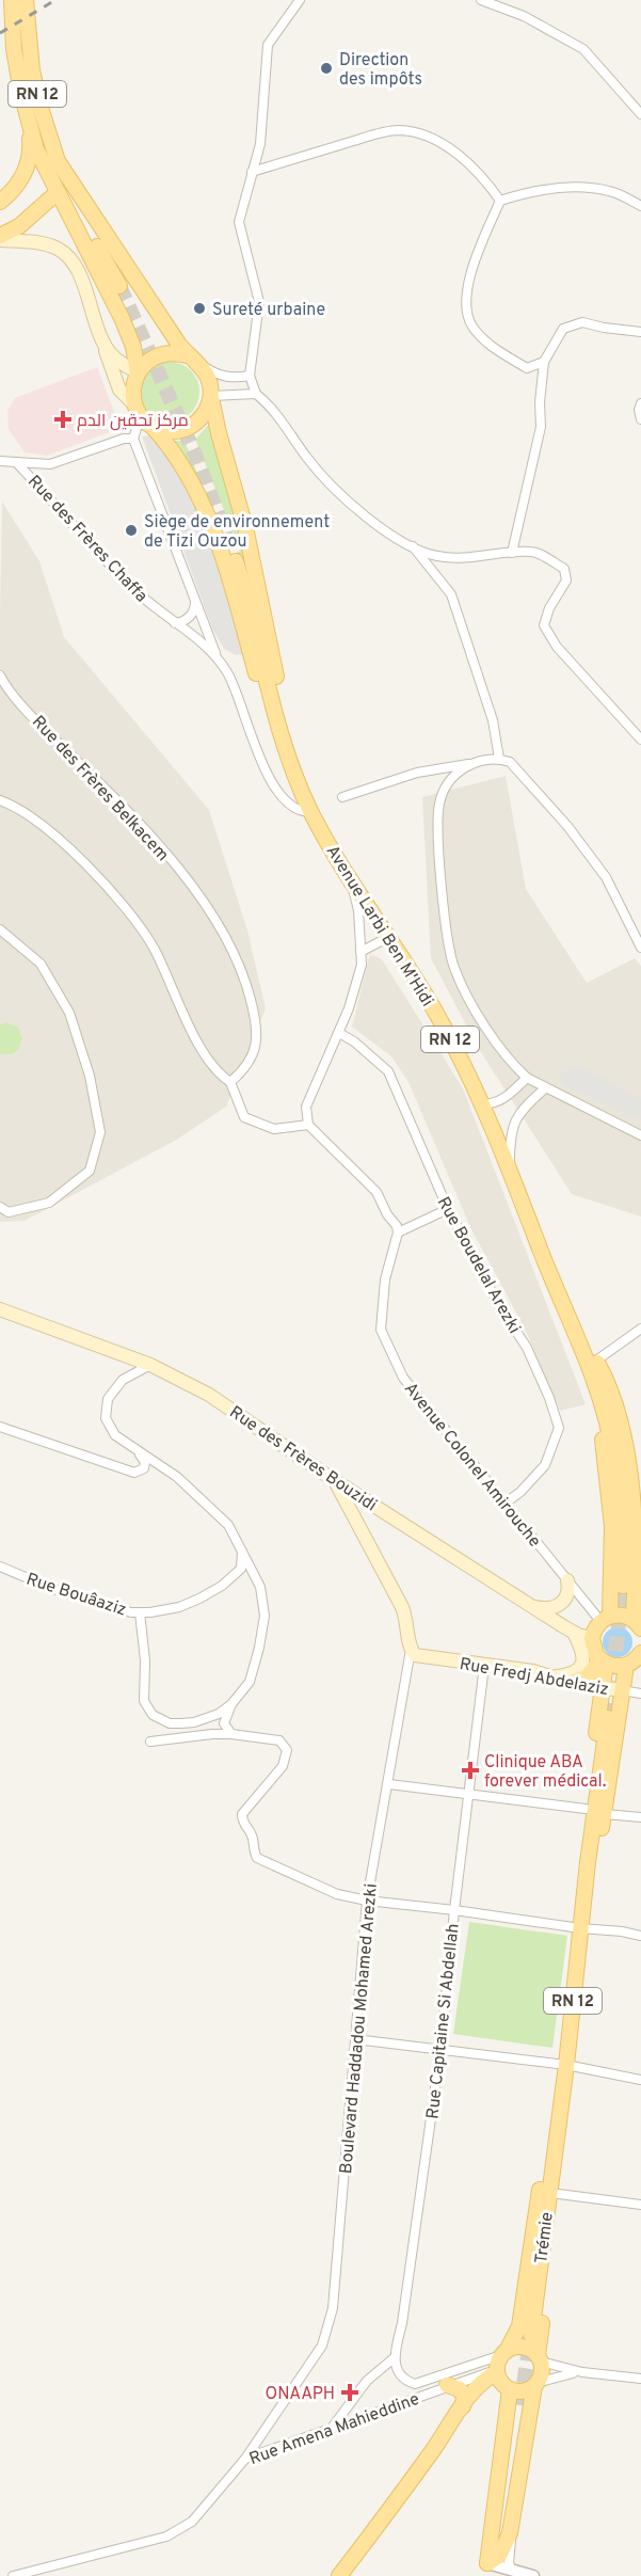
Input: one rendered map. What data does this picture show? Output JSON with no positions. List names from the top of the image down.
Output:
{
  "streets": {
    "main road": [
      "RN 12",
      "Avenue Larbi Ben M'Hidi",
      "Rue des Frères Bouzidi",
      "Rue Fredj Abdelaziz",
      "Boulevard Haddadou Mohamed Arezki",
      "Trémie"
    ],
    "street": [
      "Rue des Frères Chaffa",
      "Rue des Frères Belkacem",
      "Rue Boudelal Arezki",
      "Avenue Colonel Amirouche",
      "Rue Bouâaziz",
      "Rue Capitaine Si Abdellah",
      "Rue Amena Mahieddine"
    ]
  },
  "crossings": [
    ["RN 12", "Trémie"],
    ["RN 12", "Rue Amena Mahieddine"],
    ["Rue des Frères Chaffa", "Avenue Larbi Ben M'Hidi"],
    ["Avenue Larbi Ben M'Hidi", "Avenue Colonel Amirouche"],
    ["Rue Boudelal Arezki", "Avenue Colonel Amirouche"],
    ["Rue des Frères Bouzidi", "Boulevard Haddadou Mohamed Arezki"],
    ["Rue Fredj Abdelaziz", "Rue Capitaine Si Abdellah"],
    ["Rue Fredj Abdelaziz", "Boulevard Haddadou Mohamed Arezki"],
    ["Boulevard Haddadou Mohamed Arezki", "Rue Amena Mahieddine"]
  ],
  "places": {
    "other": ["Direction des impôts", "Sureté urbaine", "Siège de environnement de Tizi Ouzou"],
    "health": ["مركز تحقين الدم", "Clinique ABA forever médical.", "ONAAPH"]
  }
}
